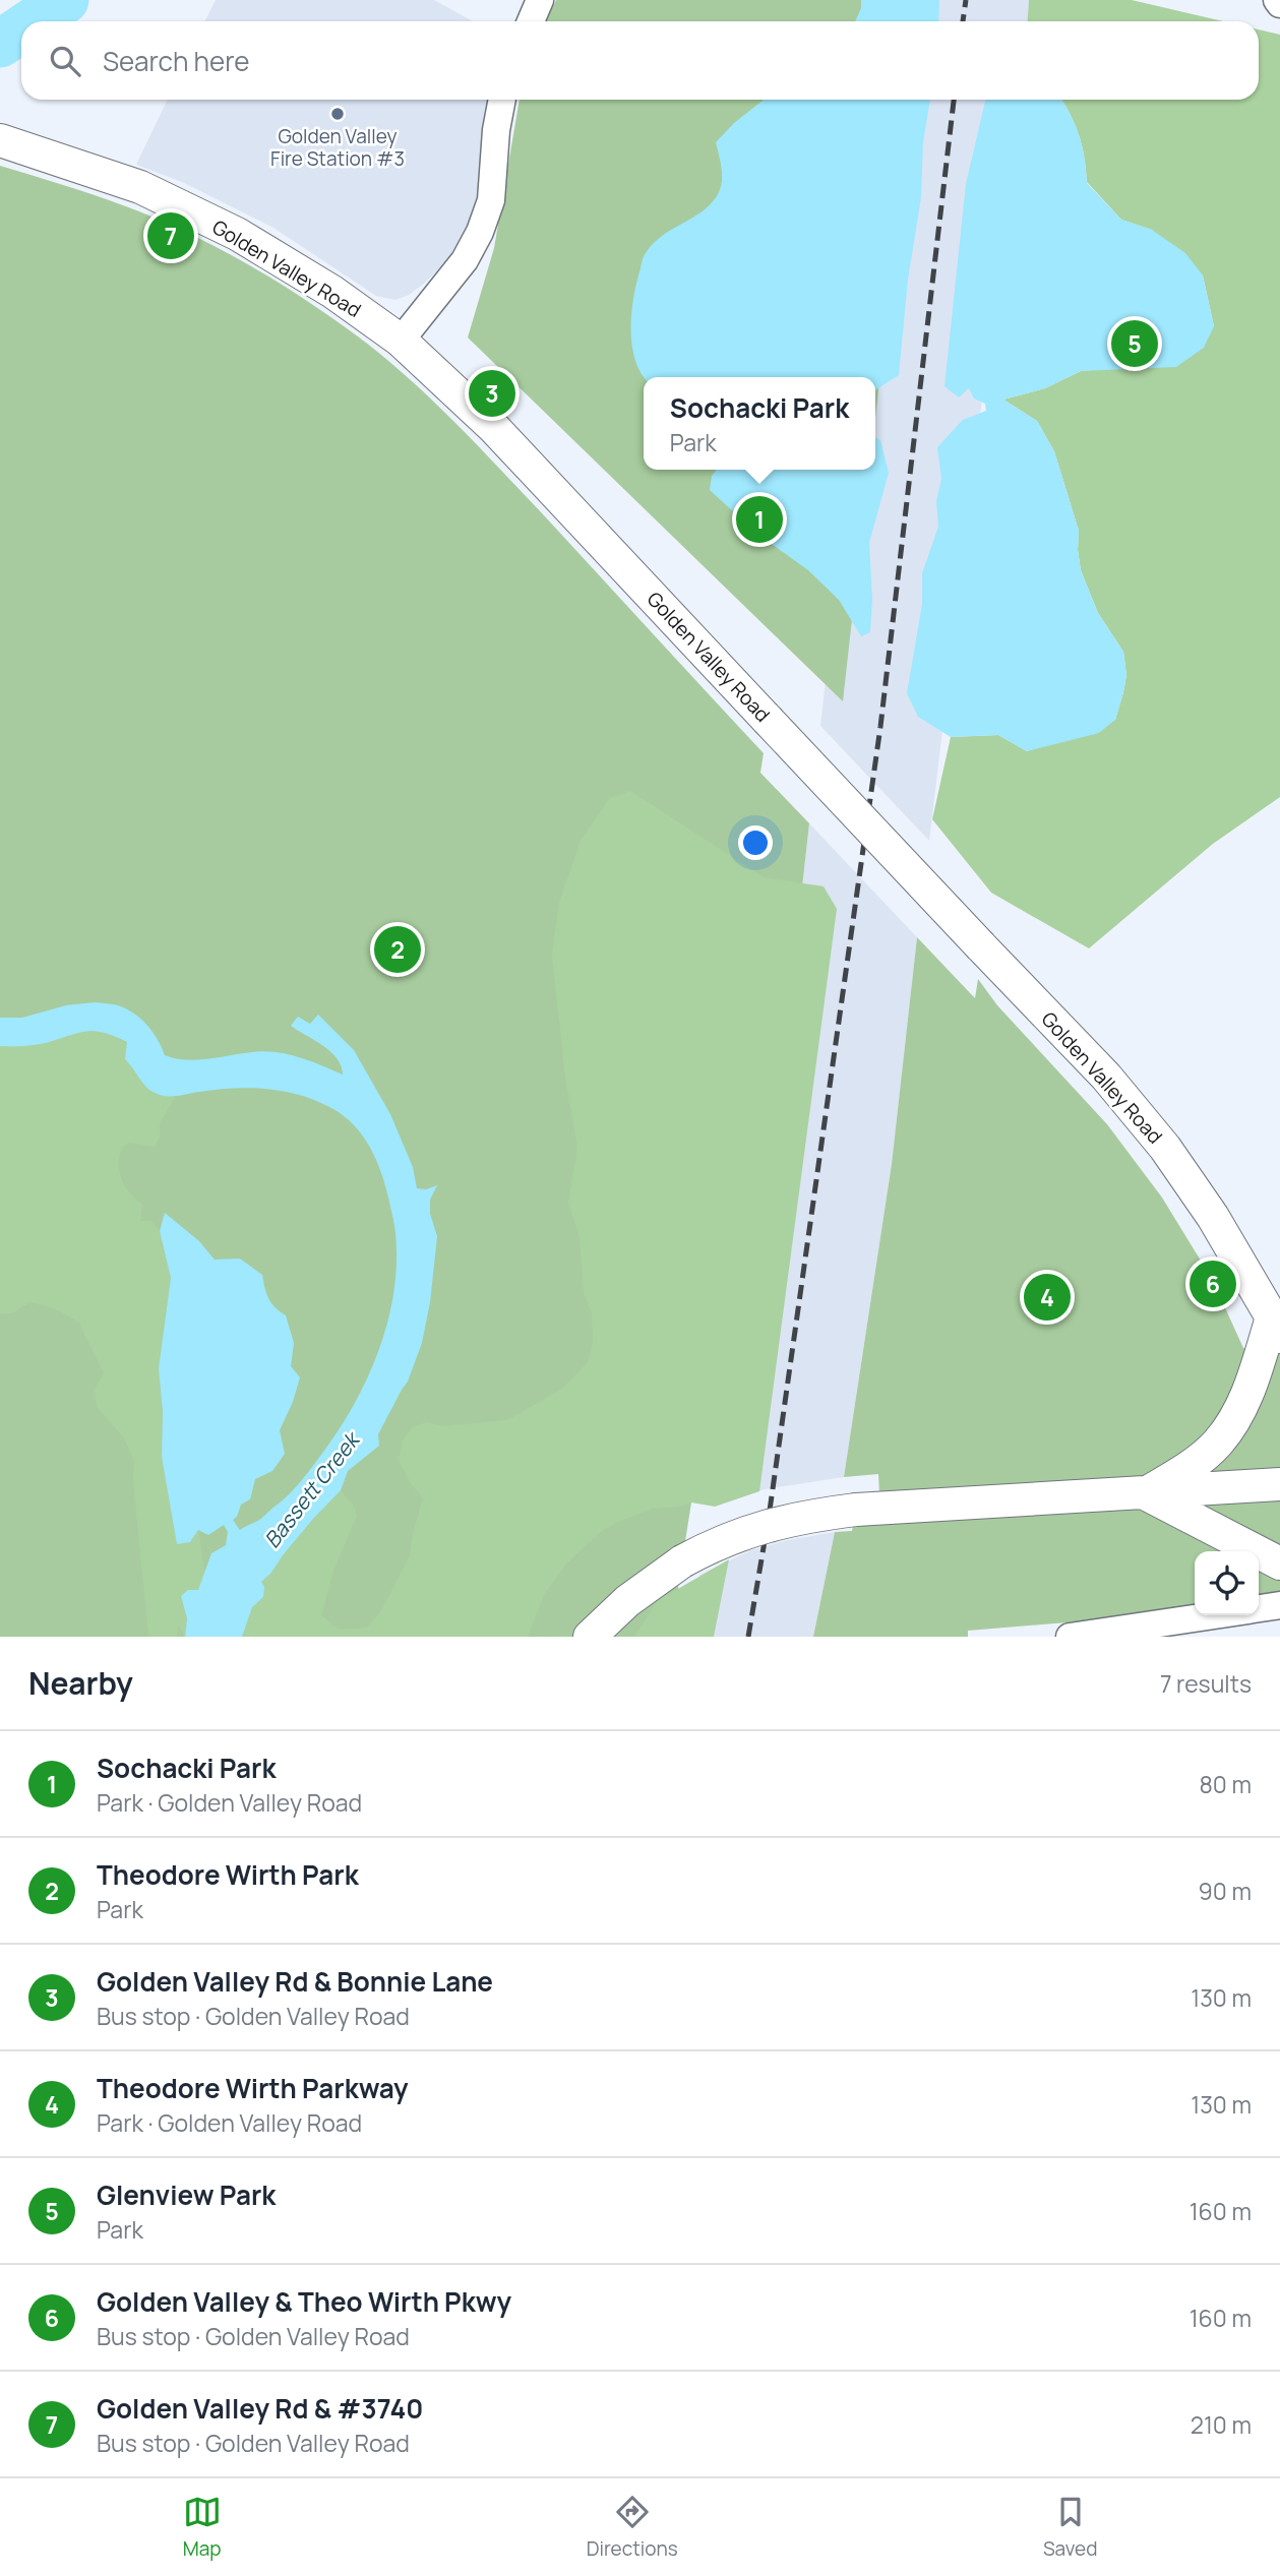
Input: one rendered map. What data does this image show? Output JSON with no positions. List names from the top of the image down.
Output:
{
  "streets": {
    "street": ["Golden Valley Road"]
  },
  "water": ["Bassett Creek"],
  "places": ["Golden Valley Fire Station #3"],
  "page": {
    "search": "Search here",
    "pins": [
      "7",
      "5",
      "3",
      "1",
      "2",
      "6",
      "4"
    ],
    "popup": ["Sochacki Park", "Park"],
    "heading": ["Nearby", "7 results"],
    "list": [
      {
        "mark": "1",
        "name": "Sochacki Park",
        "note": "Park · Golden Valley Road",
        "value": "80 m"
      },
      {
        "mark": "2",
        "name": "Theodore Wirth Park",
        "note": "Park",
        "value": "90 m"
      },
      {
        "mark": "3",
        "name": "Golden Valley Rd & Bonnie Lane",
        "note": "Bus stop · Golden Valley Road",
        "value": "130 m"
      },
      {
        "mark": "4",
        "name": "Theodore Wirth Parkway",
        "note": "Park · Golden Valley Road",
        "value": "130 m"
      },
      {
        "mark": "5",
        "name": "Glenview Park",
        "note": "Park",
        "value": "160 m"
      },
      {
        "mark": "6",
        "name": "Golden Valley & Theo Wirth Pkwy",
        "note": "Bus stop · Golden Valley Road",
        "value": "160 m"
      },
      {
        "mark": "7",
        "name": "Golden Valley Rd & #3740",
        "note": "Bus stop · Golden Valley Road",
        "value": "210 m"
      }
    ],
    "nav": ["Map", "Directions", "Saved"]
  }
}
